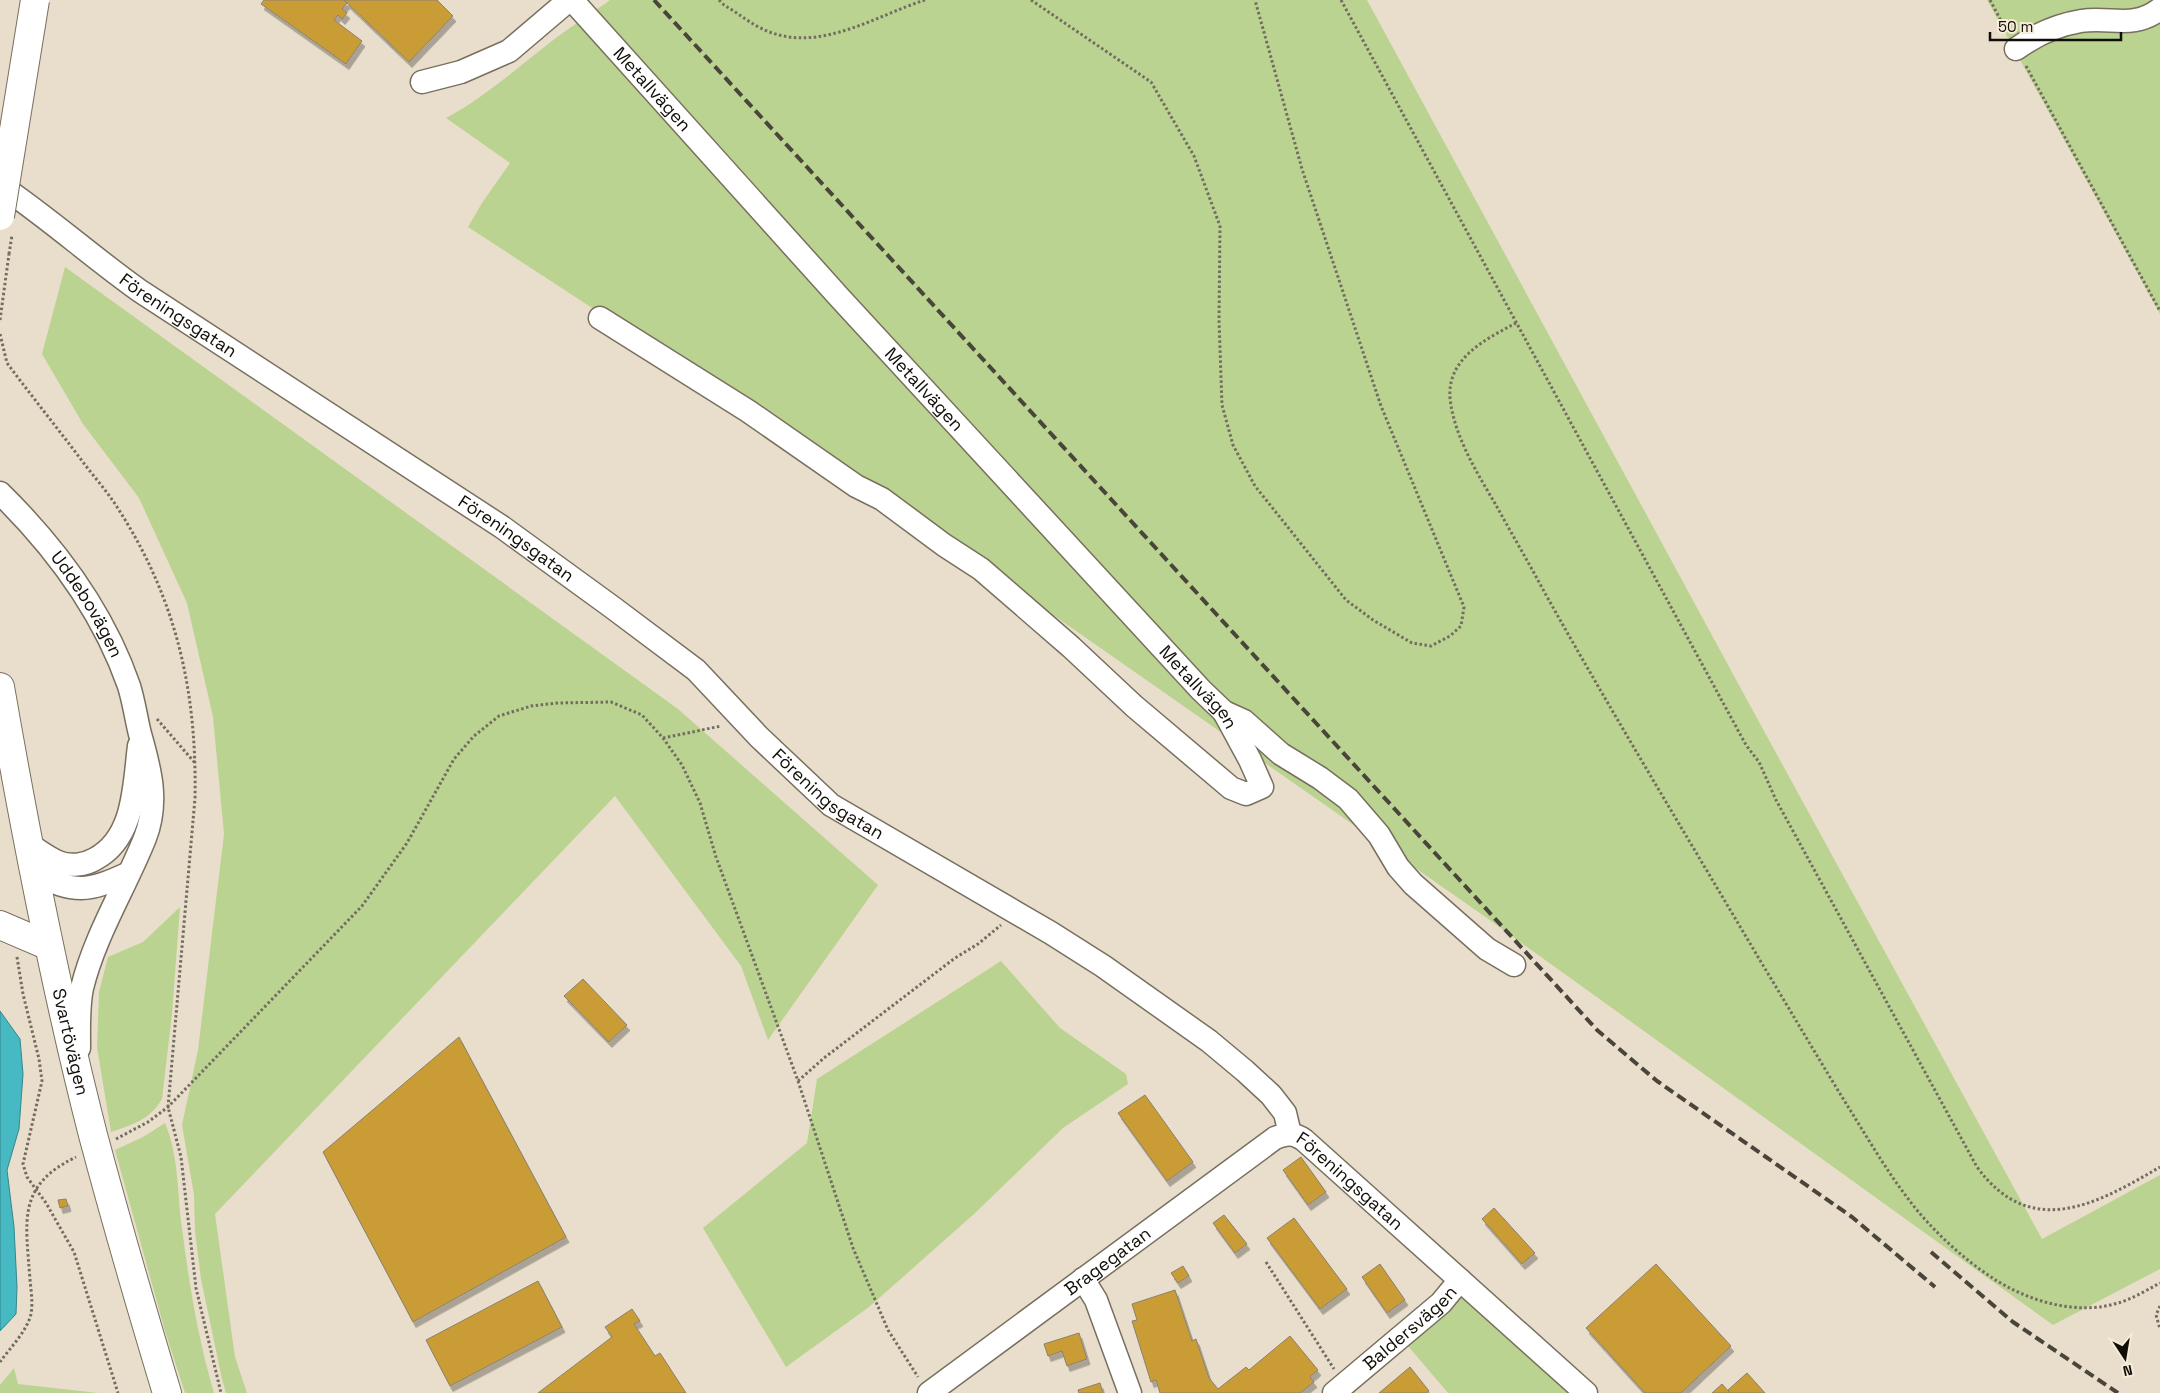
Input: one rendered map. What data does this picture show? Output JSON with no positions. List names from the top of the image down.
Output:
{
  "streets": {
    "main road": ["Svartövägen"],
    "street": [
      "Metallvägen",
      "Föreningsgatan",
      "Uddebovägen",
      "Bragegatan",
      "Baldersvägen"
    ]
  },
  "crossings": [
    ["Föreningsgatan", "Bragegatan"],
    ["Föreningsgatan", "Baldersvägen"],
    ["Uddebovägen", "Svartövägen"]
  ],
  "scale_bar": "50 m",
  "north": "bottom"
}
